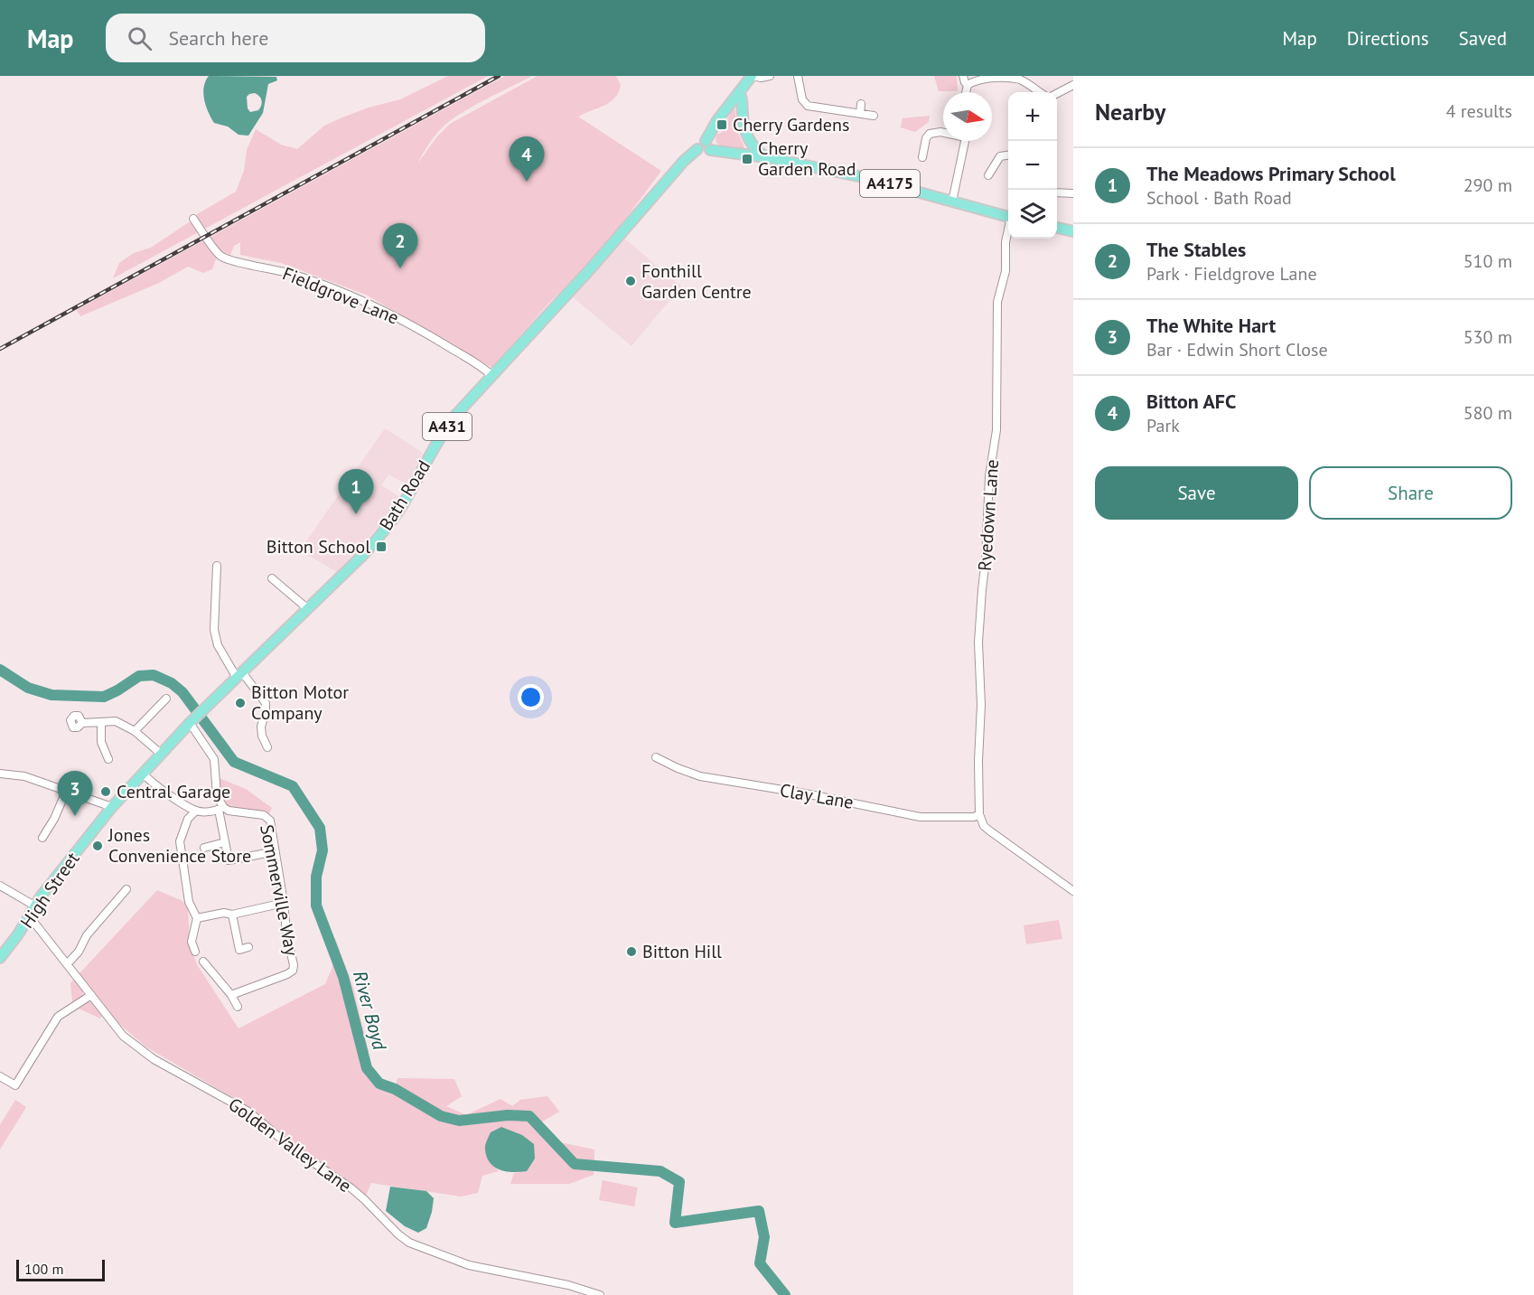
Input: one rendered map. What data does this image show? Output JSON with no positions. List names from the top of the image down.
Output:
{
  "streets": {
    "main road": [
      "A4175",
      "A431",
      "Bath Road",
      "High Street"
    ],
    "street": [
      "Fieldgrove Lane",
      "Ryedown Lane",
      "Clay Lane",
      "Sommerville Way",
      "Golden Valley Lane"
    ]
  },
  "crossings": [
    ["A4175", "Bath Road"],
    ["Fieldgrove Lane", "Bath Road"],
    ["A431", "Bath Road"],
    ["A431", "High Street"],
    ["Ryedown Lane", "Clay Lane"],
    ["High Street", "Golden Valley Lane"]
  ],
  "water": ["River Boyd"],
  "places": {
    "transit": ["Cherry Gardens", "Cherry Garden Road", "Bitton School"],
    "other": [
      "Fonthill Garden Centre",
      "Bitton Motor Company",
      "Central Garage",
      "Jones Convenience Store",
      "Bitton Hill"
    ]
  },
  "scale_bar": "100 m",
  "north": "right",
  "page": {
    "header": "Map",
    "search": "Search here",
    "nav": ["Map", "Directions", "Saved"],
    "heading": ["Nearby", "4 results"],
    "map_buttons": ["+", "−"],
    "pins": [
      "4",
      "2",
      "1",
      "3"
    ],
    "list": [
      {
        "mark": "1",
        "name": "The Meadows Primary School",
        "note": "School · Bath Road",
        "value": "290 m"
      },
      {
        "mark": "2",
        "name": "The Stables",
        "note": "Park · Fieldgrove Lane",
        "value": "510 m"
      },
      {
        "mark": "3",
        "name": "The White Hart",
        "note": "Bar · Edwin Short Close",
        "value": "530 m"
      },
      {
        "mark": "4",
        "name": "Bitton AFC",
        "note": "Park",
        "value": "580 m"
      }
    ],
    "buttons": ["Save", "Share"],
    "scale": "100 m"
  }
}
